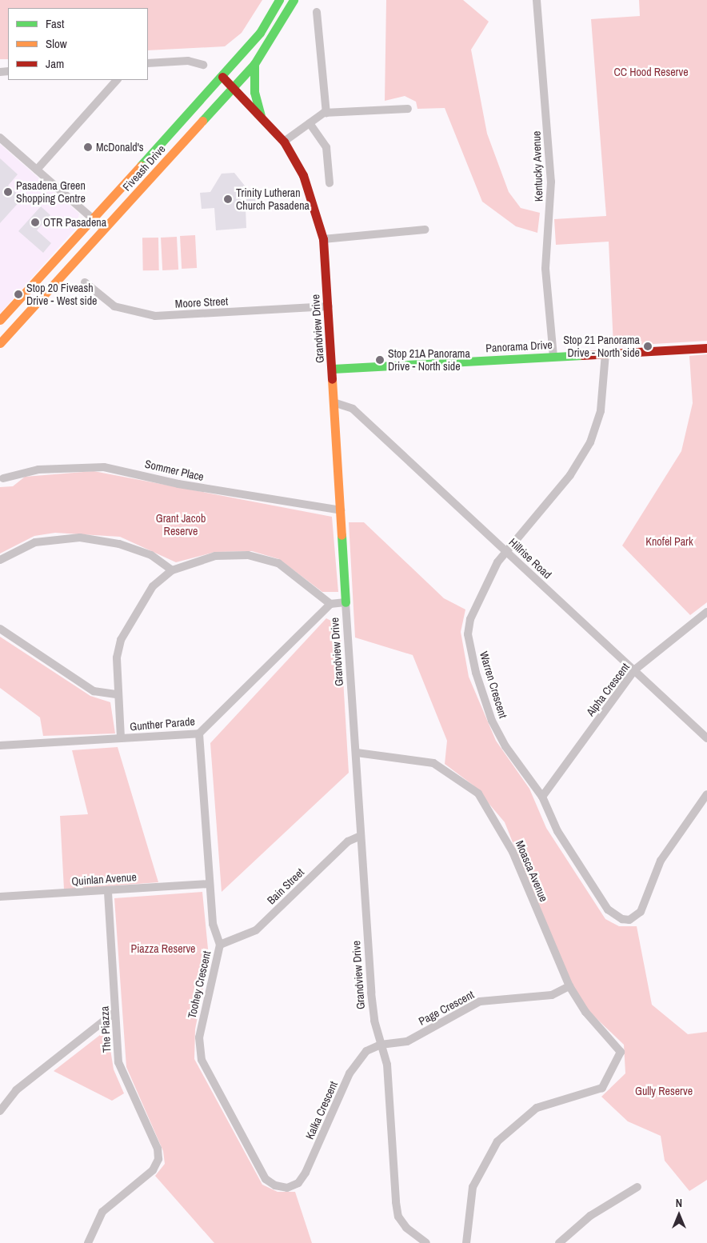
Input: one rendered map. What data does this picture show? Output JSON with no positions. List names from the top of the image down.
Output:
{
  "streets": {
    "street": [
      "Kentucky Avenue",
      "Fiveash Drive",
      "Moore Street",
      "Grandview Drive",
      "Panorama Drive",
      "Sommer Place",
      "Hillrise Road",
      "Warren Crescent",
      "Alpha Crescent",
      "Gunther Parade",
      "Moasca Avenue",
      "Quinlan Avenue",
      "Bain Street",
      "Toohey Crescent",
      "Page Crescent",
      "The Piazza",
      "Kalka Crescent"
    ]
  },
  "crossings": [
    ["Kentucky Avenue", "Panorama Drive"],
    ["Fiveash Drive", "Grandview Drive"],
    ["Moore Street", "Grandview Drive"],
    ["Grandview Drive", "Panorama Drive"],
    ["Grandview Drive", "Sommer Place"],
    ["Grandview Drive", "Hillrise Road"],
    ["Grandview Drive", "Moasca Avenue"],
    ["Grandview Drive", "Bain Street"],
    ["Grandview Drive", "Page Crescent"],
    ["Grandview Drive", "Kalka Crescent"],
    ["Panorama Drive", "Warren Crescent"],
    ["Hillrise Road", "Warren Crescent"],
    ["Hillrise Road", "Alpha Crescent"],
    ["Warren Crescent", "Alpha Crescent"],
    ["Gunther Parade", "Toohey Crescent"],
    ["Moasca Avenue", "Page Crescent"],
    ["Quinlan Avenue", "Toohey Crescent"],
    ["Quinlan Avenue", "The Piazza"],
    ["Bain Street", "Toohey Crescent"],
    ["Toohey Crescent", "Kalka Crescent"],
    ["Page Crescent", "Kalka Crescent"]
  ],
  "parks": [
    "CC Hood Reserve",
    "Grant Jacob Reserve",
    "Knofel Park",
    "Piazza Reserve",
    "Gully Reserve"
  ],
  "places": [
    "McDonald's",
    "Pasadena Green Shopping Centre",
    "Trinity Lutheran Church Pasadena",
    "OTR Pasadena",
    "Stop 20 Fiveash Drive - West side",
    "Stop 21 Panorama Drive - North side",
    "Stop 21A Panorama Drive - North side"
  ],
  "legend": ["Fast", "Slow", "Jam"],
  "north": "top"
}
